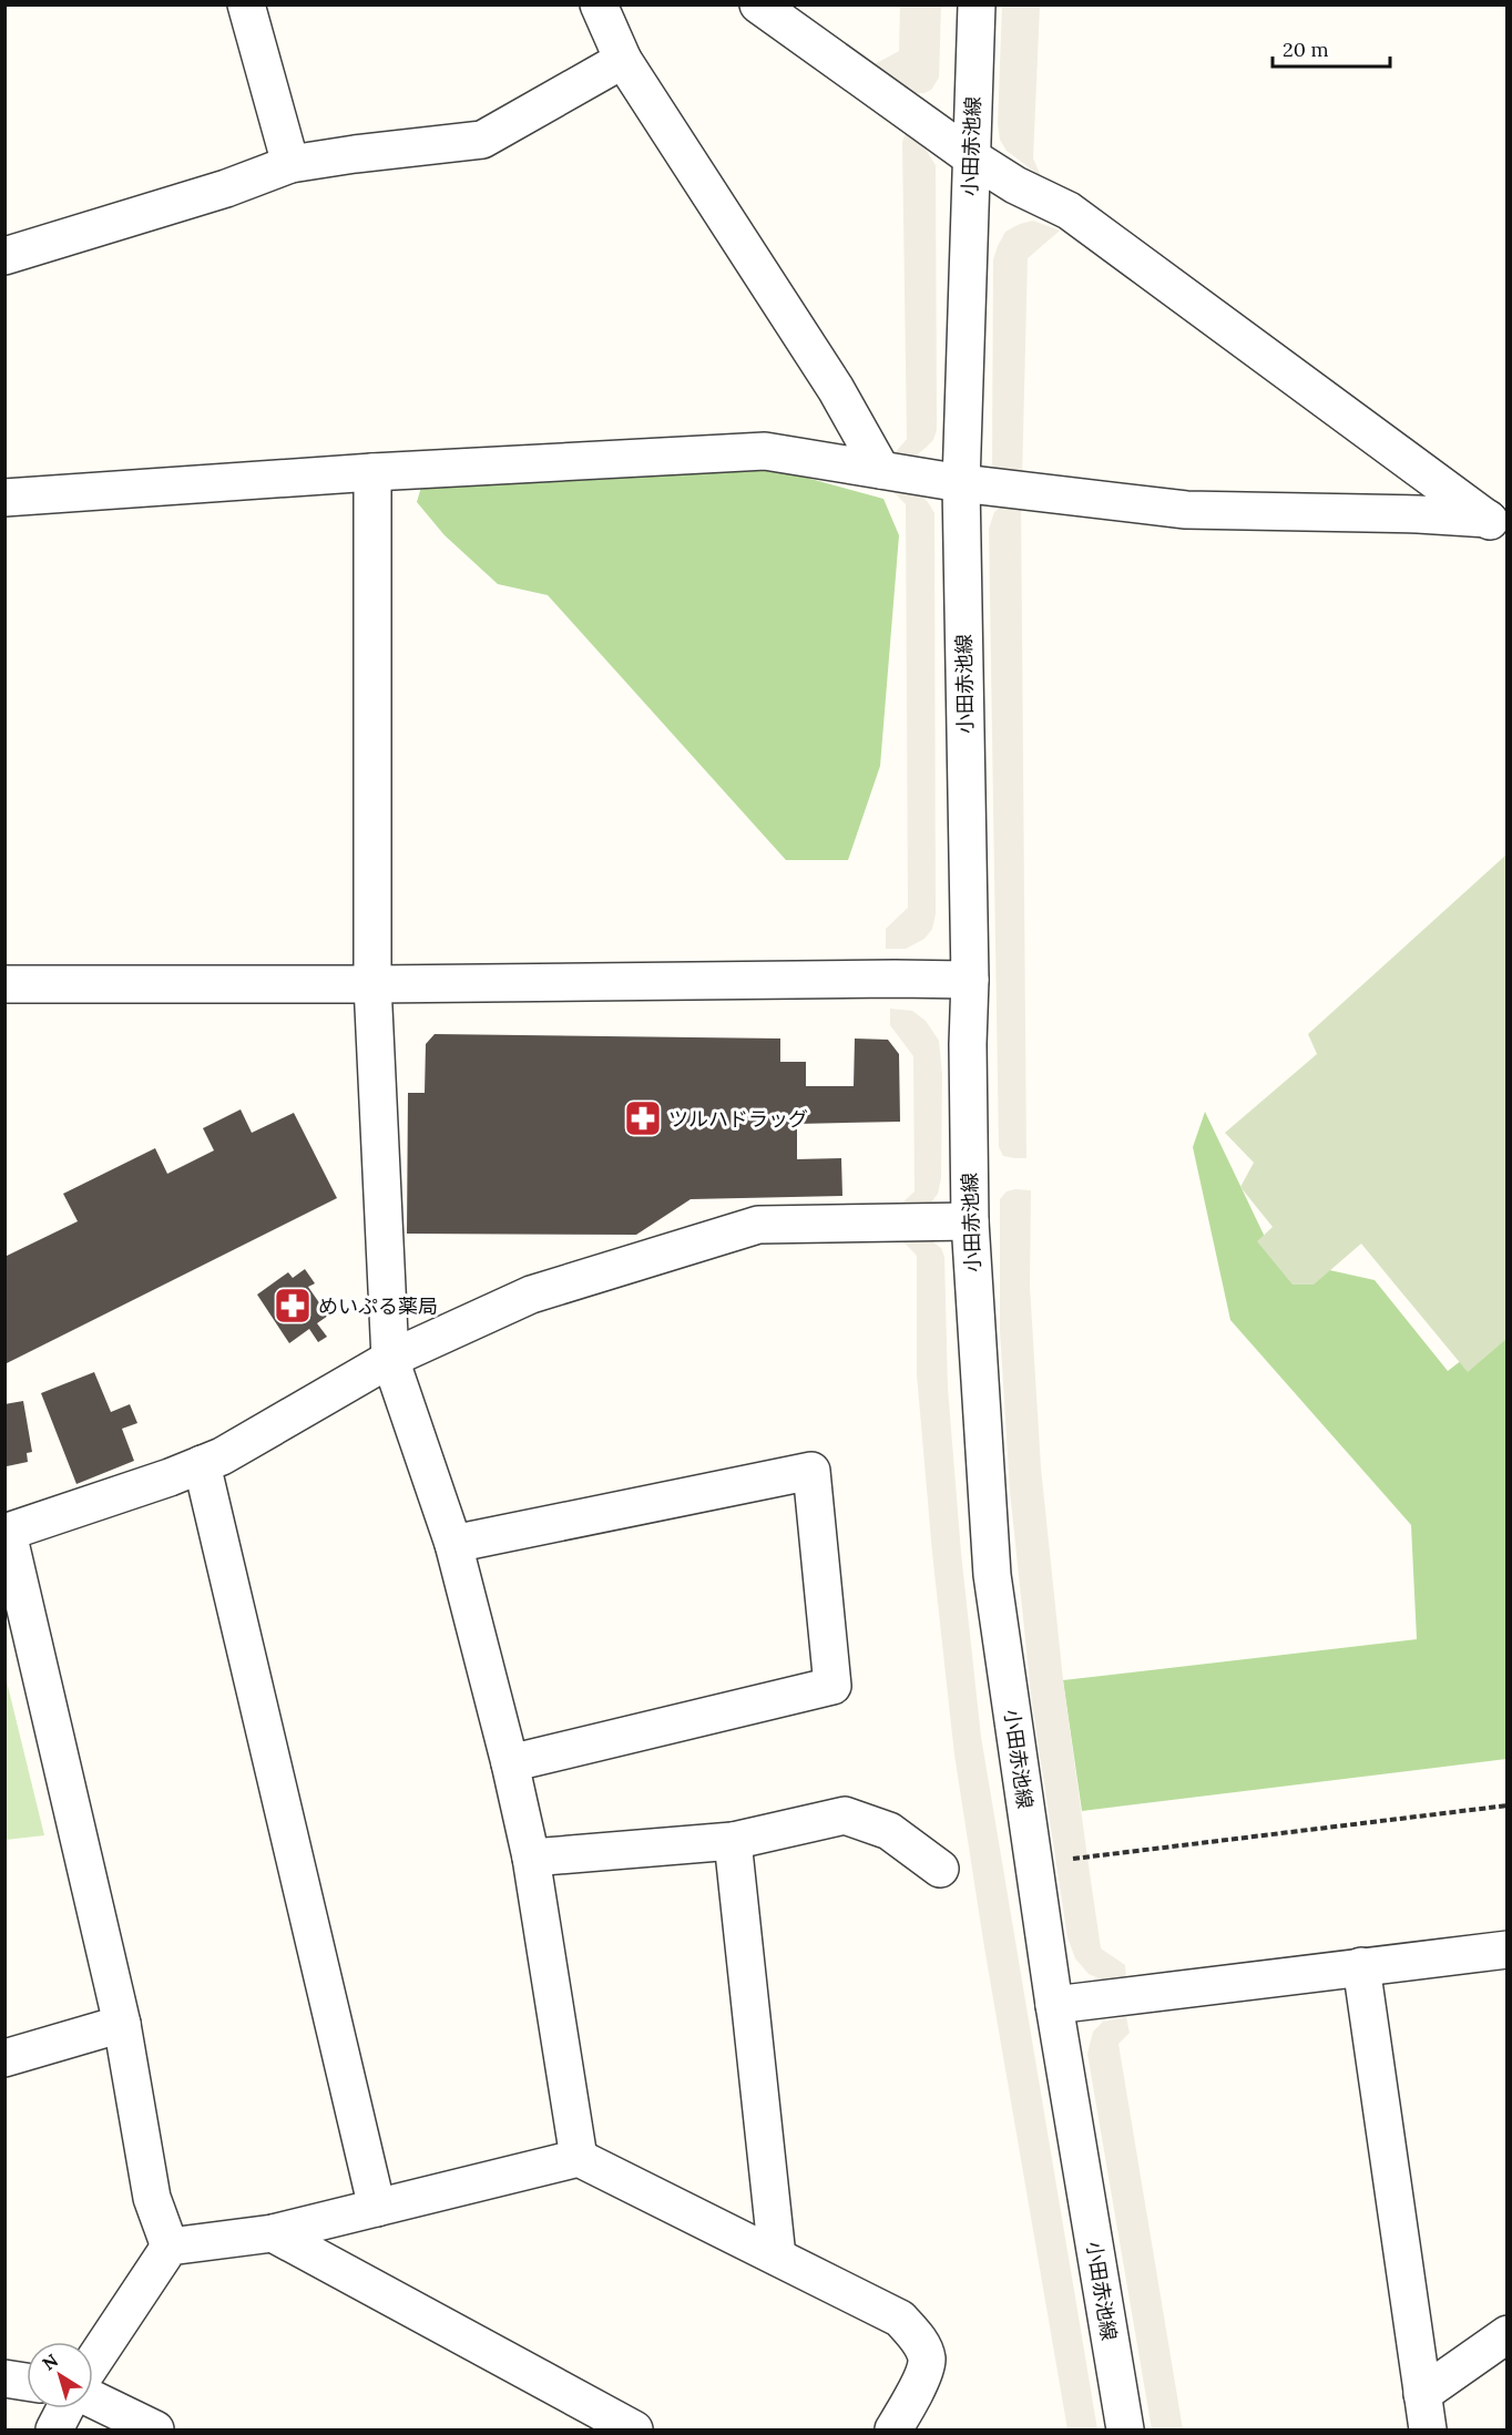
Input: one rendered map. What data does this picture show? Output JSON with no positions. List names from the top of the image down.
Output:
{
  "streets": {
    "street": ["小田赤池線"]
  },
  "places": {
    "pharmacy": ["ツルハドラッグ", "めいぷる薬局"]
  },
  "scale_bar": "20 m",
  "north": "top left"
}
